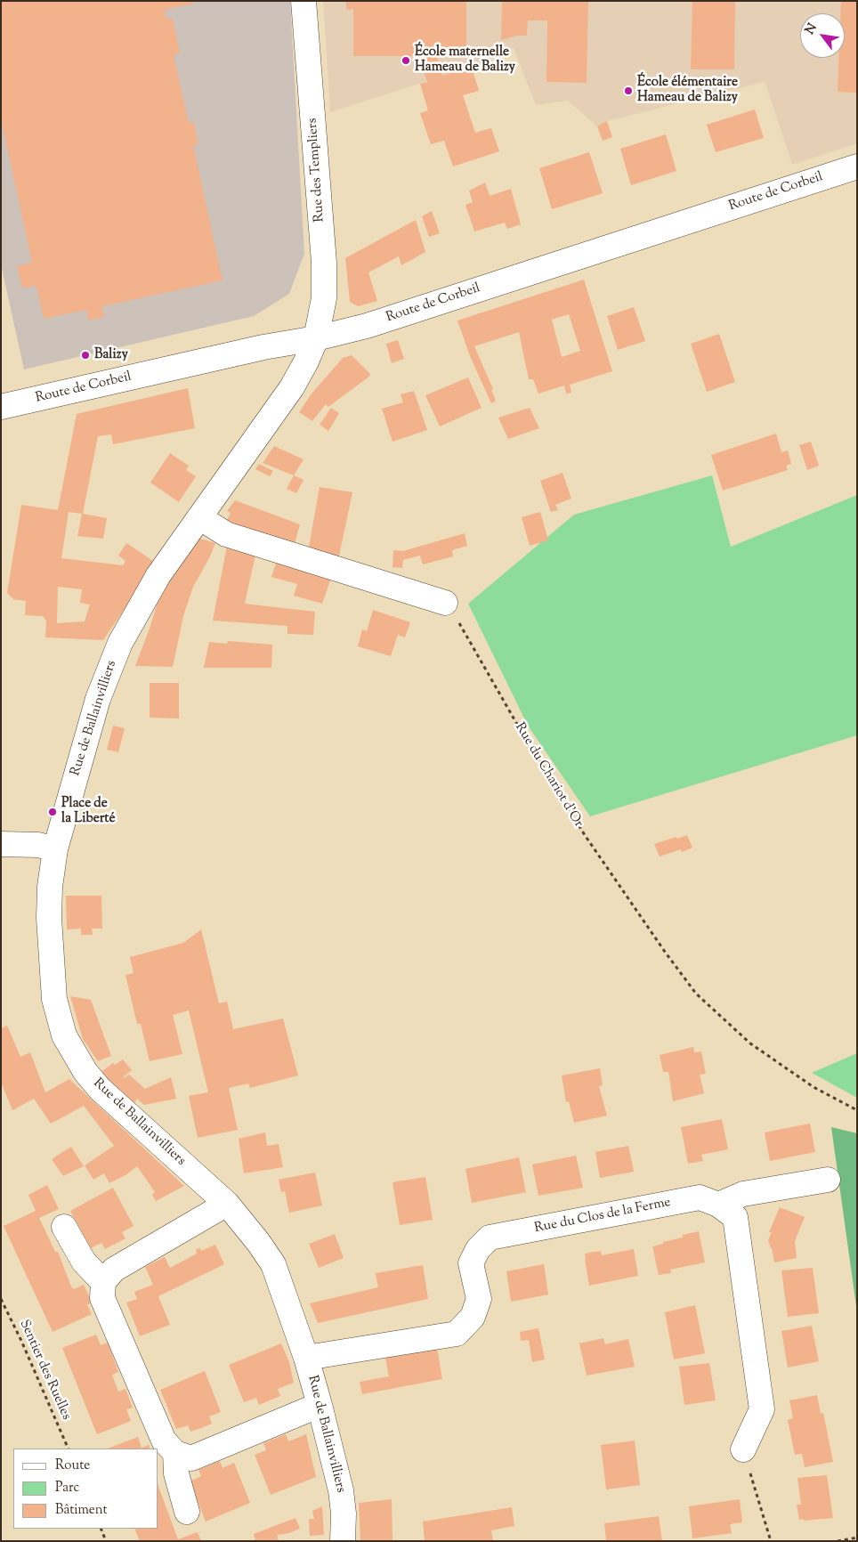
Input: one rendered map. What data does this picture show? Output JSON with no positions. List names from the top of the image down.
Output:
{
  "streets": {
    "street": [
      "Rue des Templiers",
      "Route de Corbeil",
      "Rue de Ballainvilliers",
      "Rue du Clos de la Ferme"
    ],
    "path": ["Rue du Chariot d'Or", "Sentier des Ruelles"]
  },
  "crossings": [
    ["Rue des Templiers", "Route de Corbeil"],
    ["Rue des Templiers", "Rue de Ballainvilliers"],
    ["Route de Corbeil", "Rue de Ballainvilliers"],
    ["Rue de Ballainvilliers", "Rue du Clos de la Ferme"]
  ],
  "places": [
    "École maternelle Hameau de Balizy",
    "École élémentaire Hameau de Balizy",
    "Balizy",
    "Place de la Liberté"
  ],
  "legend": ["Route", "Parc", "Bâtiment"],
  "north": "top left"
}
